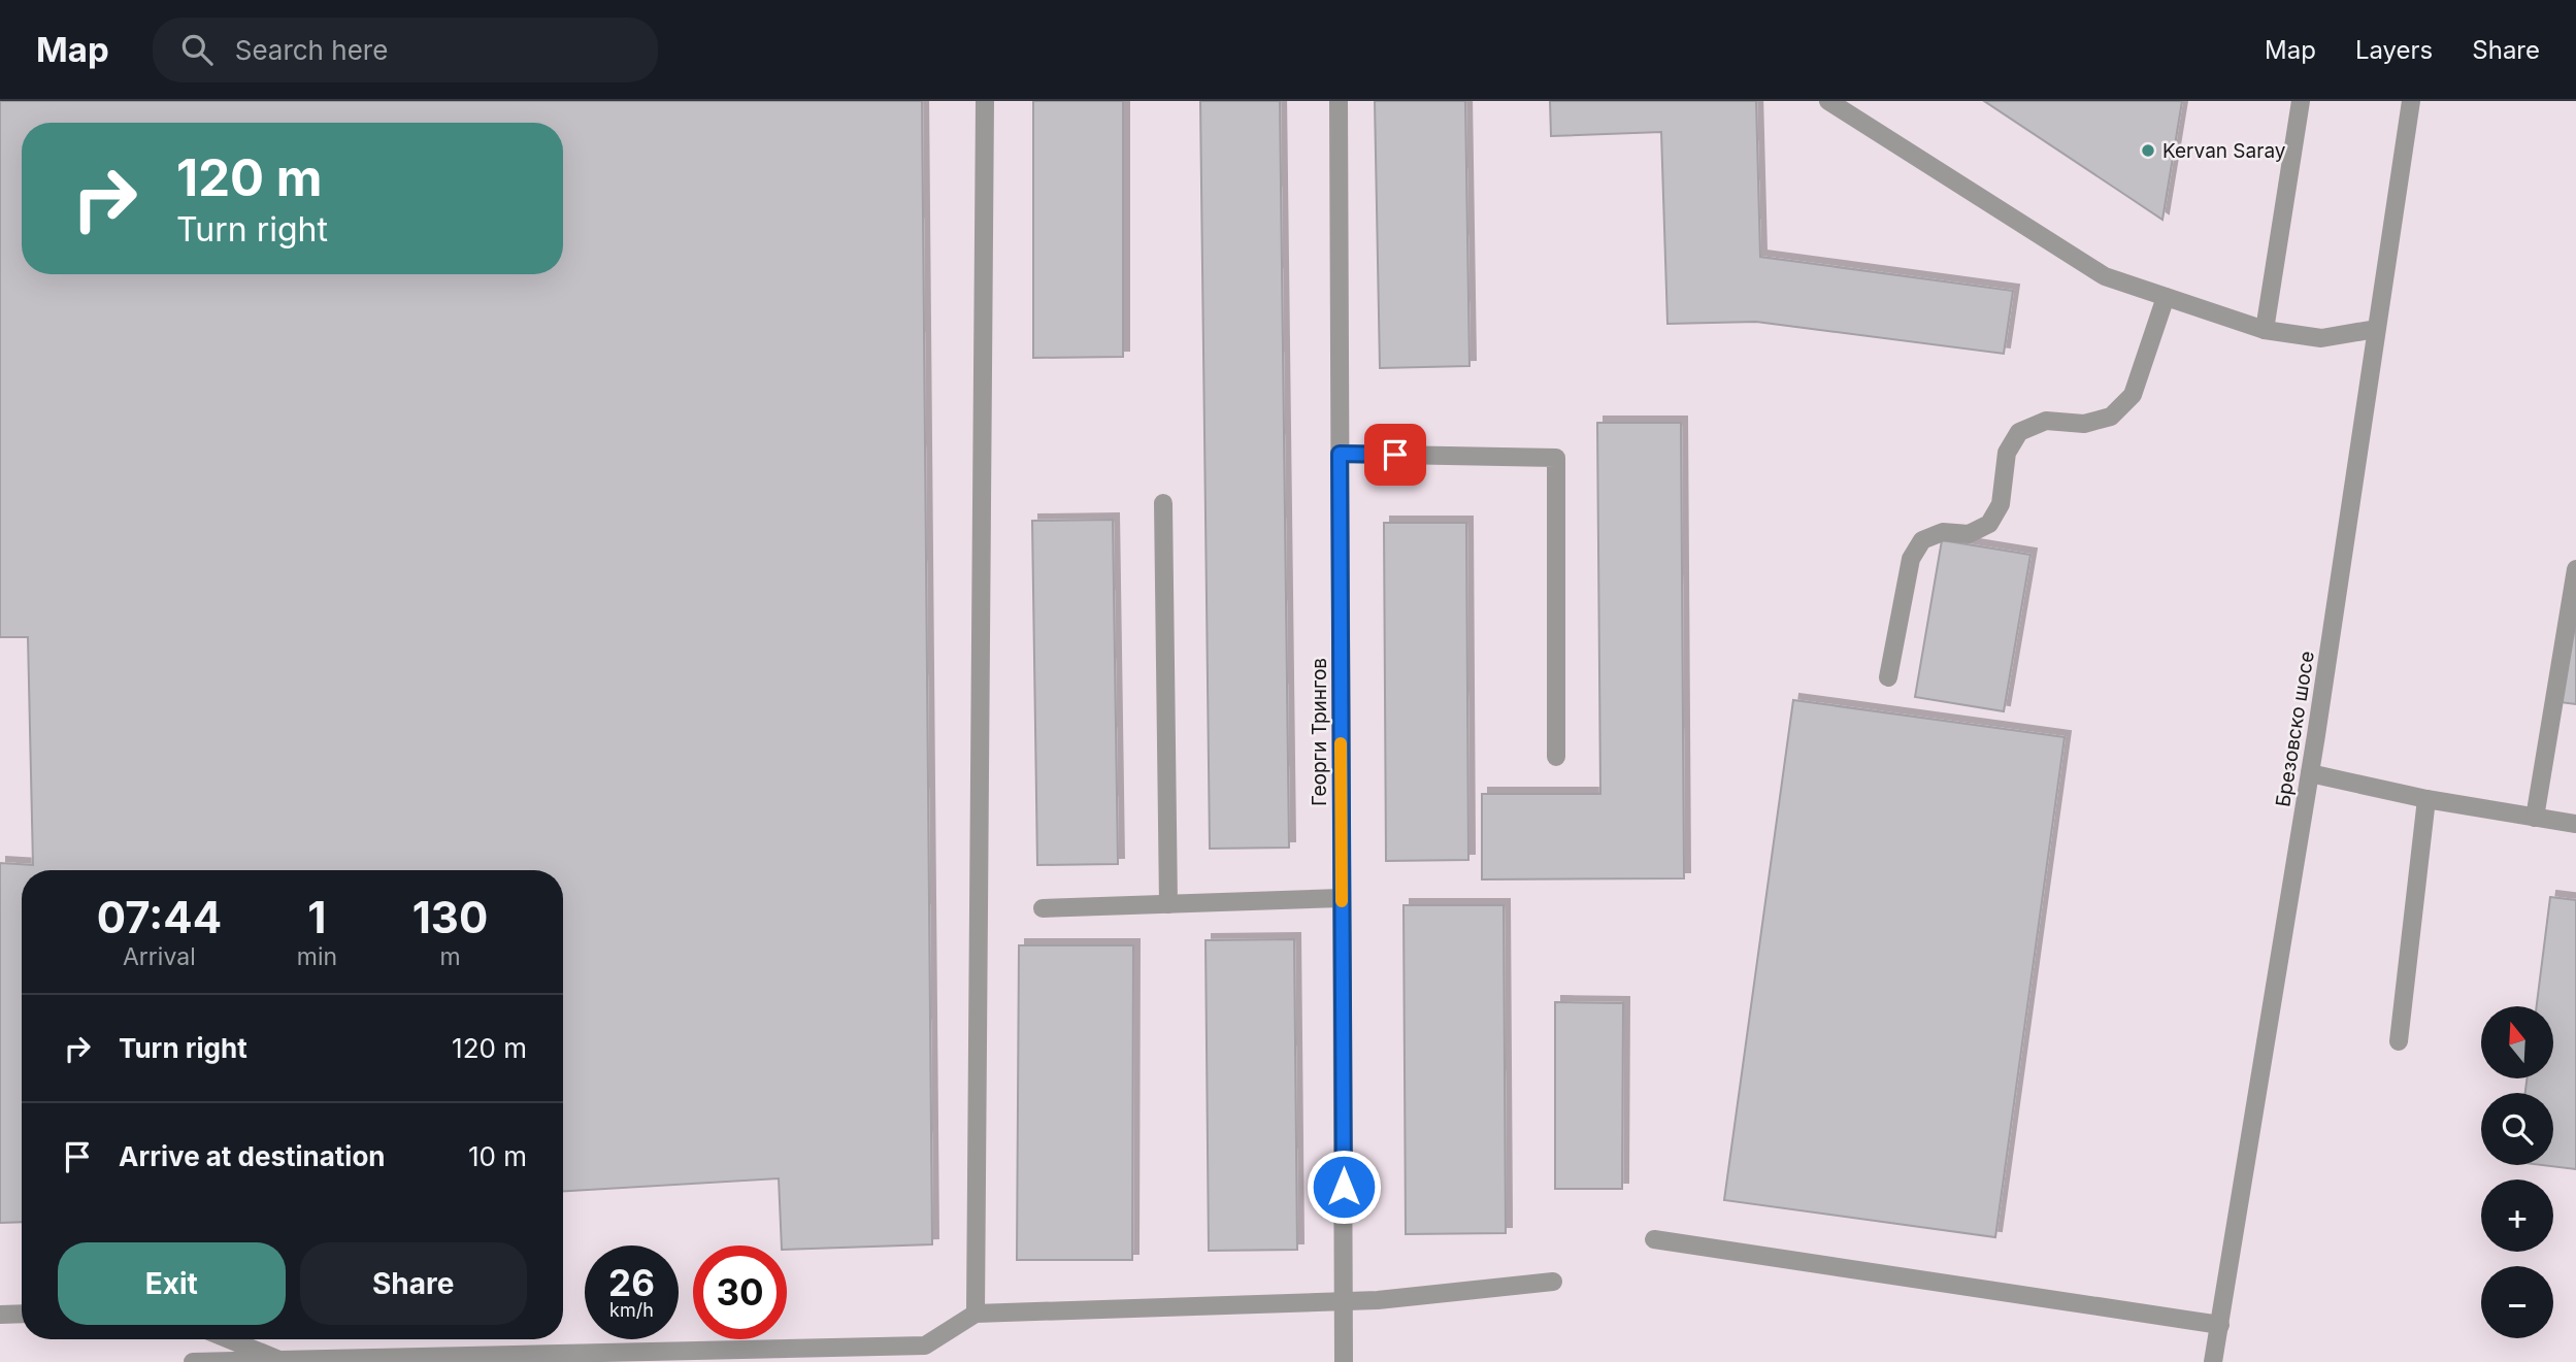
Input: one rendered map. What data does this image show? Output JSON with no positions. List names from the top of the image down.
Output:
{
  "streets": {
    "street": ["Брезовско шосе", "Георги Трингов"]
  },
  "places": ["Kervan Saray"],
  "north": "top",
  "page": {
    "header": "Map",
    "search": "Search here",
    "nav": ["Map", "Layers", "Share"],
    "turn": ["120 m", "Turn right"],
    "eta": [
      "07:44",
      "Arrival",
      "1",
      "min",
      "130",
      "m"
    ],
    "list": [
      {
        "name": "Turn right",
        "value": "120 m"
      },
      {
        "name": "Arrive at destination",
        "value": "10 m"
      }
    ],
    "map_buttons": ["+", "−"],
    "buttons": ["Exit", "Share"],
    "speed": "26 km/h",
    "limit": "30"
  }
}
